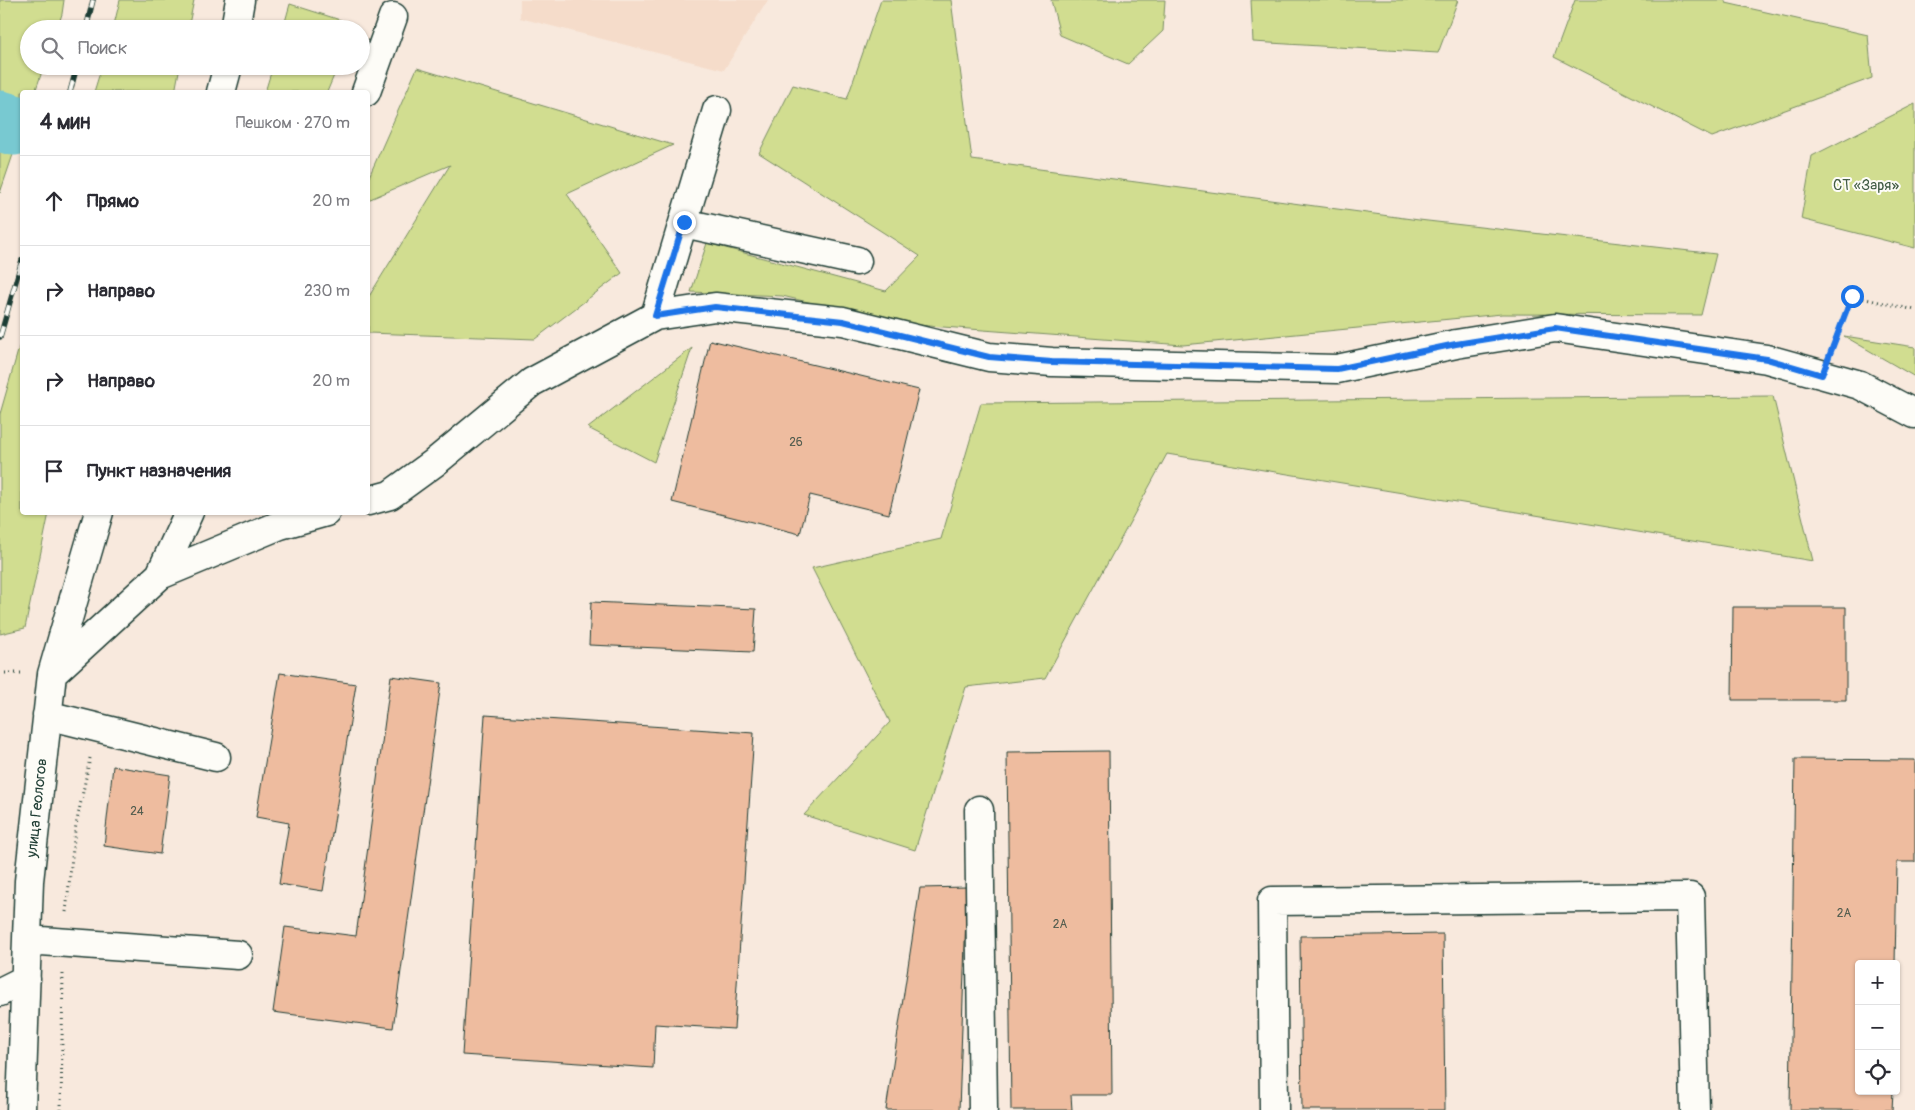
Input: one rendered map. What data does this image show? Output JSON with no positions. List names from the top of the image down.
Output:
{
  "streets": {
    "street": ["улица Геологов"]
  },
  "parks": ["СТ «Заря»"],
  "house_numbers": [
    "26",
    "24",
    "2А",
    "2А"
  ],
  "page": {
    "search": "Поиск",
    "heading": ["4 мин", "Пешком · 270 m"],
    "list": [
      ["Прямо", "20 m"],
      ["Направо", "230 m"],
      ["Направо", "20 m"],
      "Пункт назначения"
    ],
    "map_buttons": ["+", "−"]
  }
}
